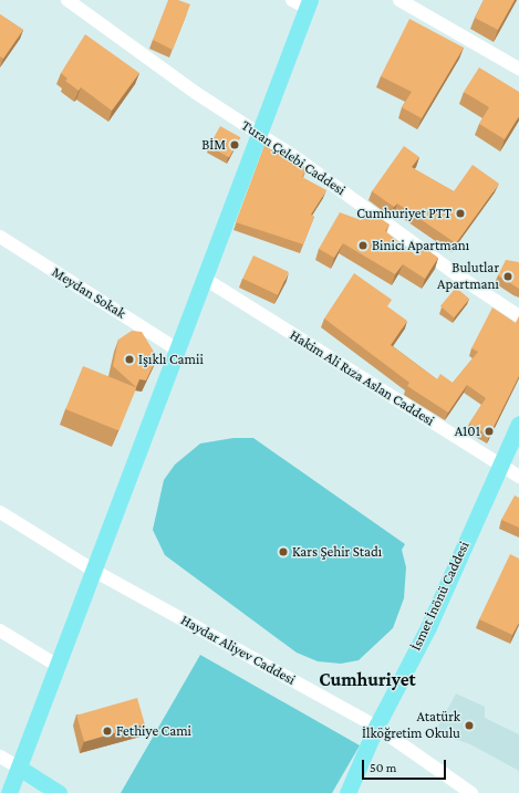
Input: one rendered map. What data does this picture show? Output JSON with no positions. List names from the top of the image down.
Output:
{
  "streets": {
    "main road": ["İsmet İnönü Caddesi"],
    "street": [
      "Turan Çelebi Caddesi",
      "Meydan Sokak",
      "Hakim Ali Rıza Aslan Caddesi",
      "Haydar Aliyev Caddesi"
    ]
  },
  "crossings": [
    ["Hakim Ali Rıza Aslan Caddesi", "İsmet İnönü Caddesi"],
    ["İsmet İnönü Caddesi", "Haydar Aliyev Caddesi"]
  ],
  "districts": ["Cumhuriyet"],
  "places": [
    "BİM",
    "Cumhuriyet PTT",
    "Binici Apartmanı",
    "Bulutlar Apartmanı",
    "Işıklı Camii",
    "A101",
    "Kars Şehir Stadı",
    "Atatürk İlköğretim Okulu",
    "Fethiye Cami"
  ],
  "scale_bar": "50 m"
}
